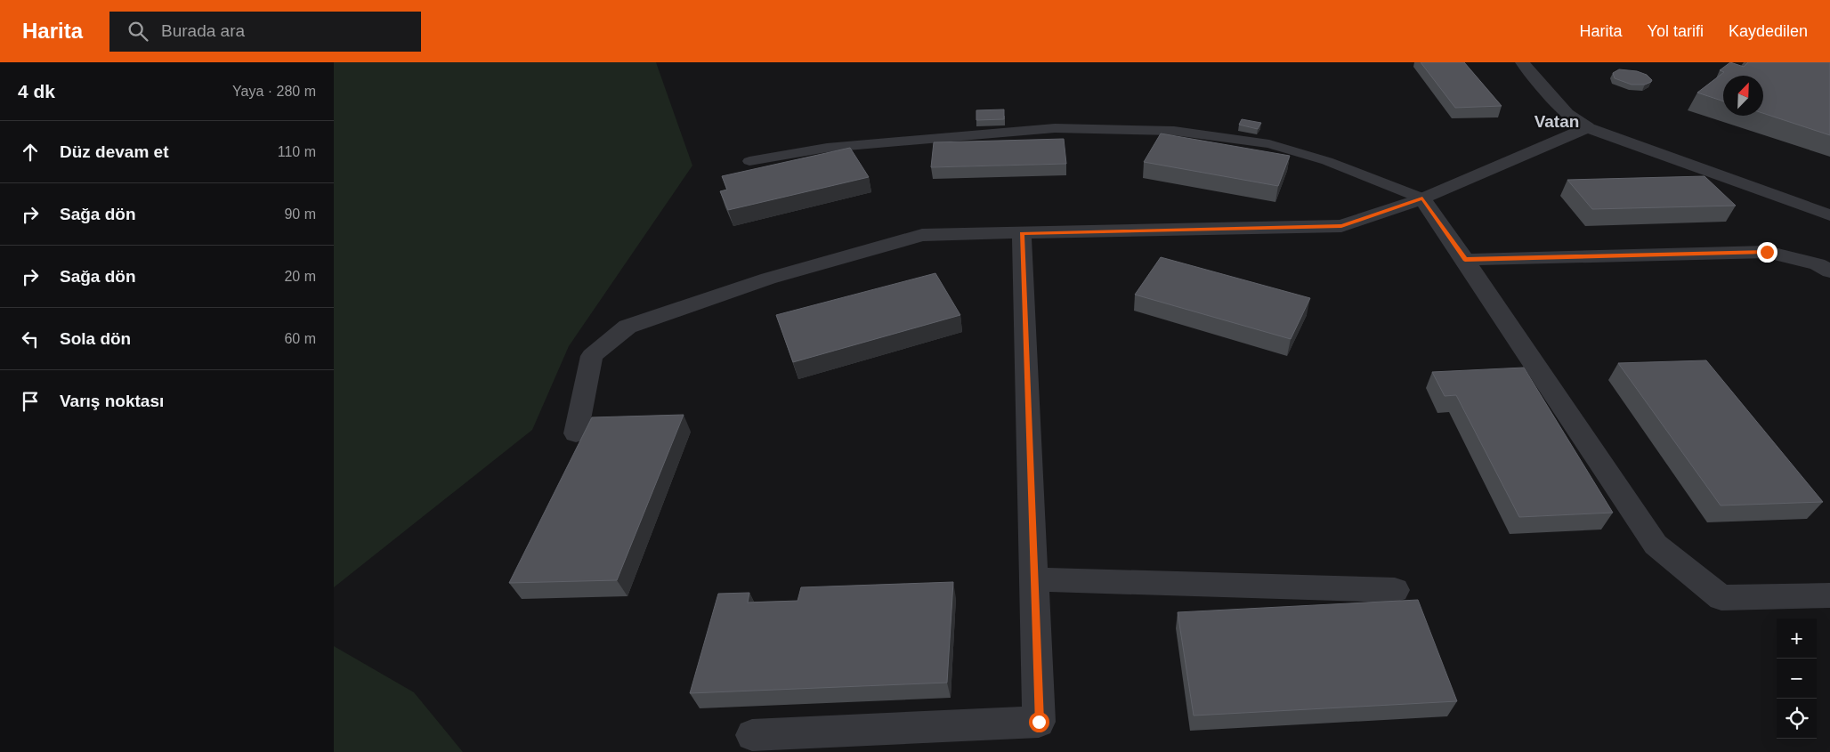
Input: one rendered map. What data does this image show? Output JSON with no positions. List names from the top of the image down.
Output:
{
  "districts": ["Vatan"],
  "north": "top right",
  "page": {
    "header": "Harita",
    "search": "Burada ara",
    "nav": ["Harita", "Yol tarifi", "Kaydedilen"],
    "heading": ["4 dk", "Yaya · 280 m"],
    "list": [
      ["Düz devam et", "110 m"],
      ["Sağa dön", "90 m"],
      ["Sağa dön", "20 m"],
      ["Sola dön", "60 m"],
      "Varış noktası"
    ],
    "map_buttons": ["+", "−"]
  }
}
